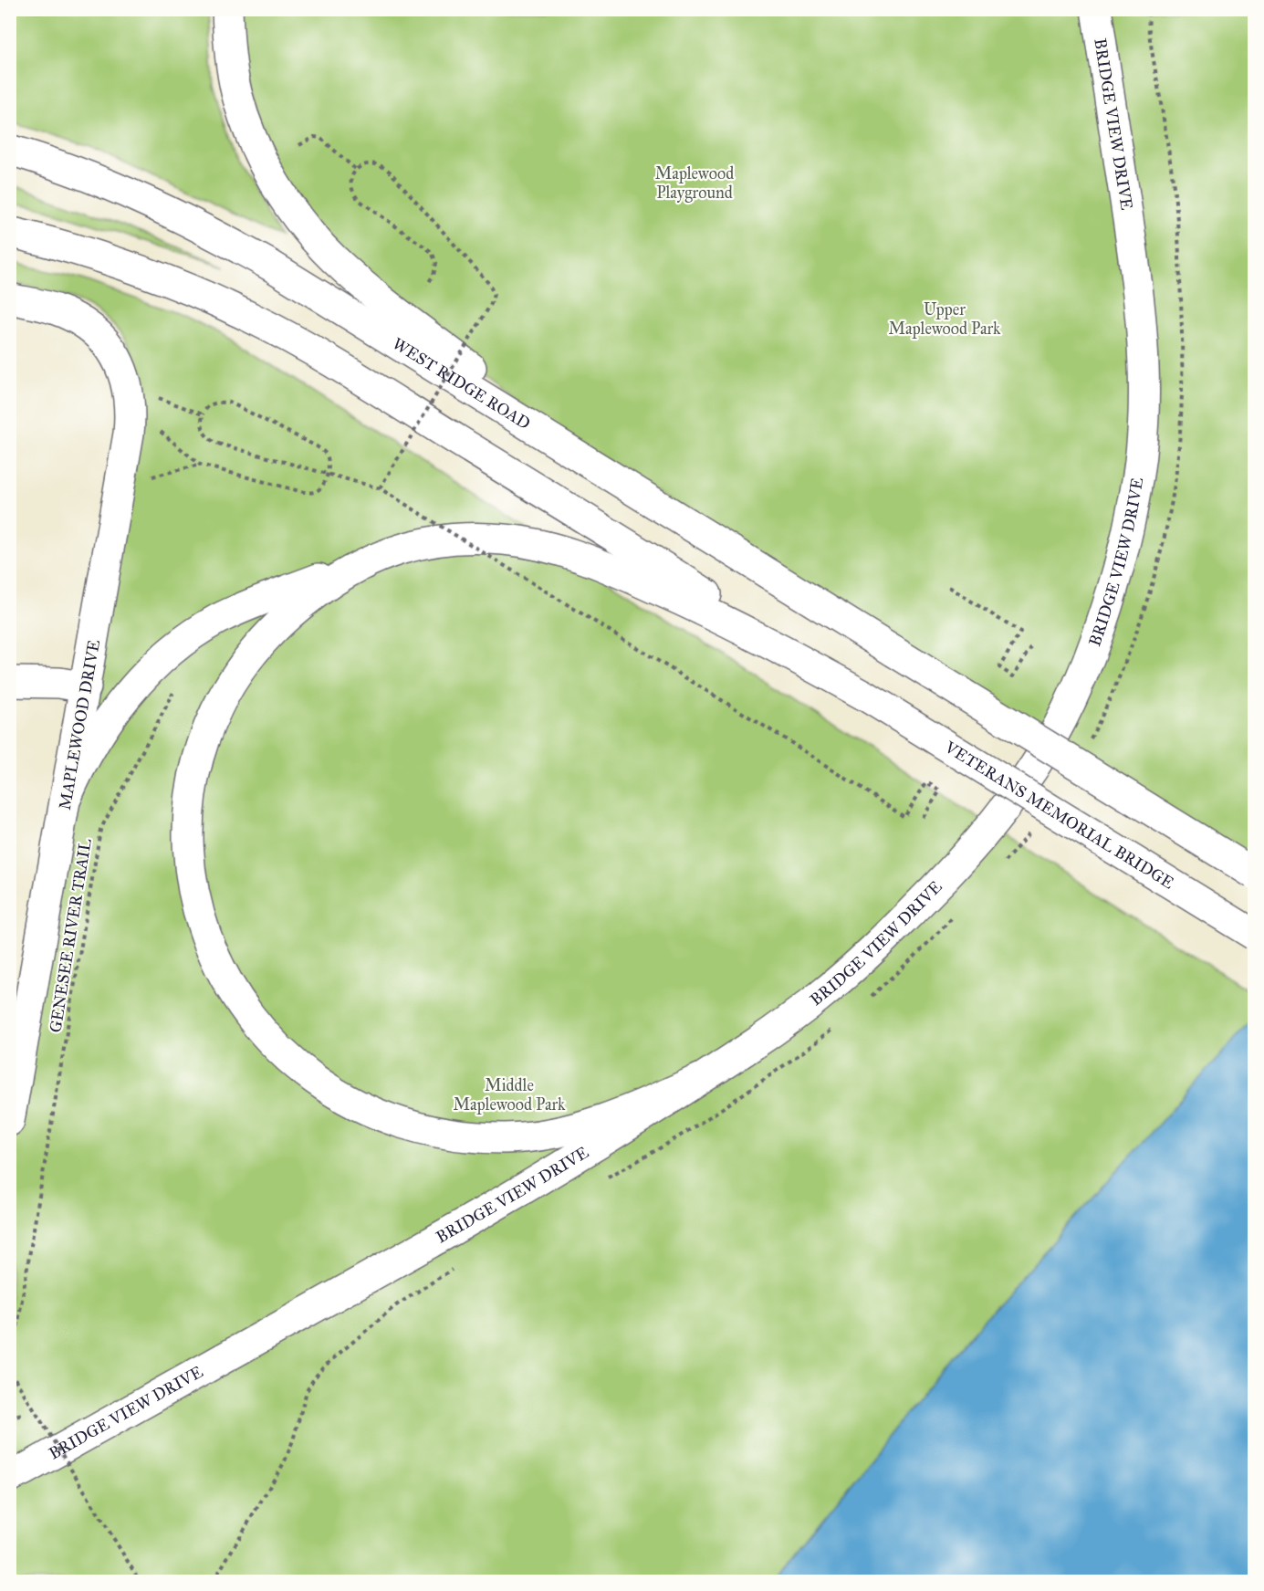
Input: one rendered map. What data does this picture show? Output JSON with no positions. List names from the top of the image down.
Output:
{
  "streets": {
    "main road": [
      "BRIDGE VIEW DRIVE",
      "WEST RIDGE ROAD",
      "MAPLEWOOD DRIVE",
      "VETERANS MEMORIAL BRIDGE"
    ],
    "path": ["GENESEE RIVER TRAIL"]
  },
  "parks": ["Maplewood Playground", "Upper Maplewood Park", "Middle Maplewood Park"]
}
